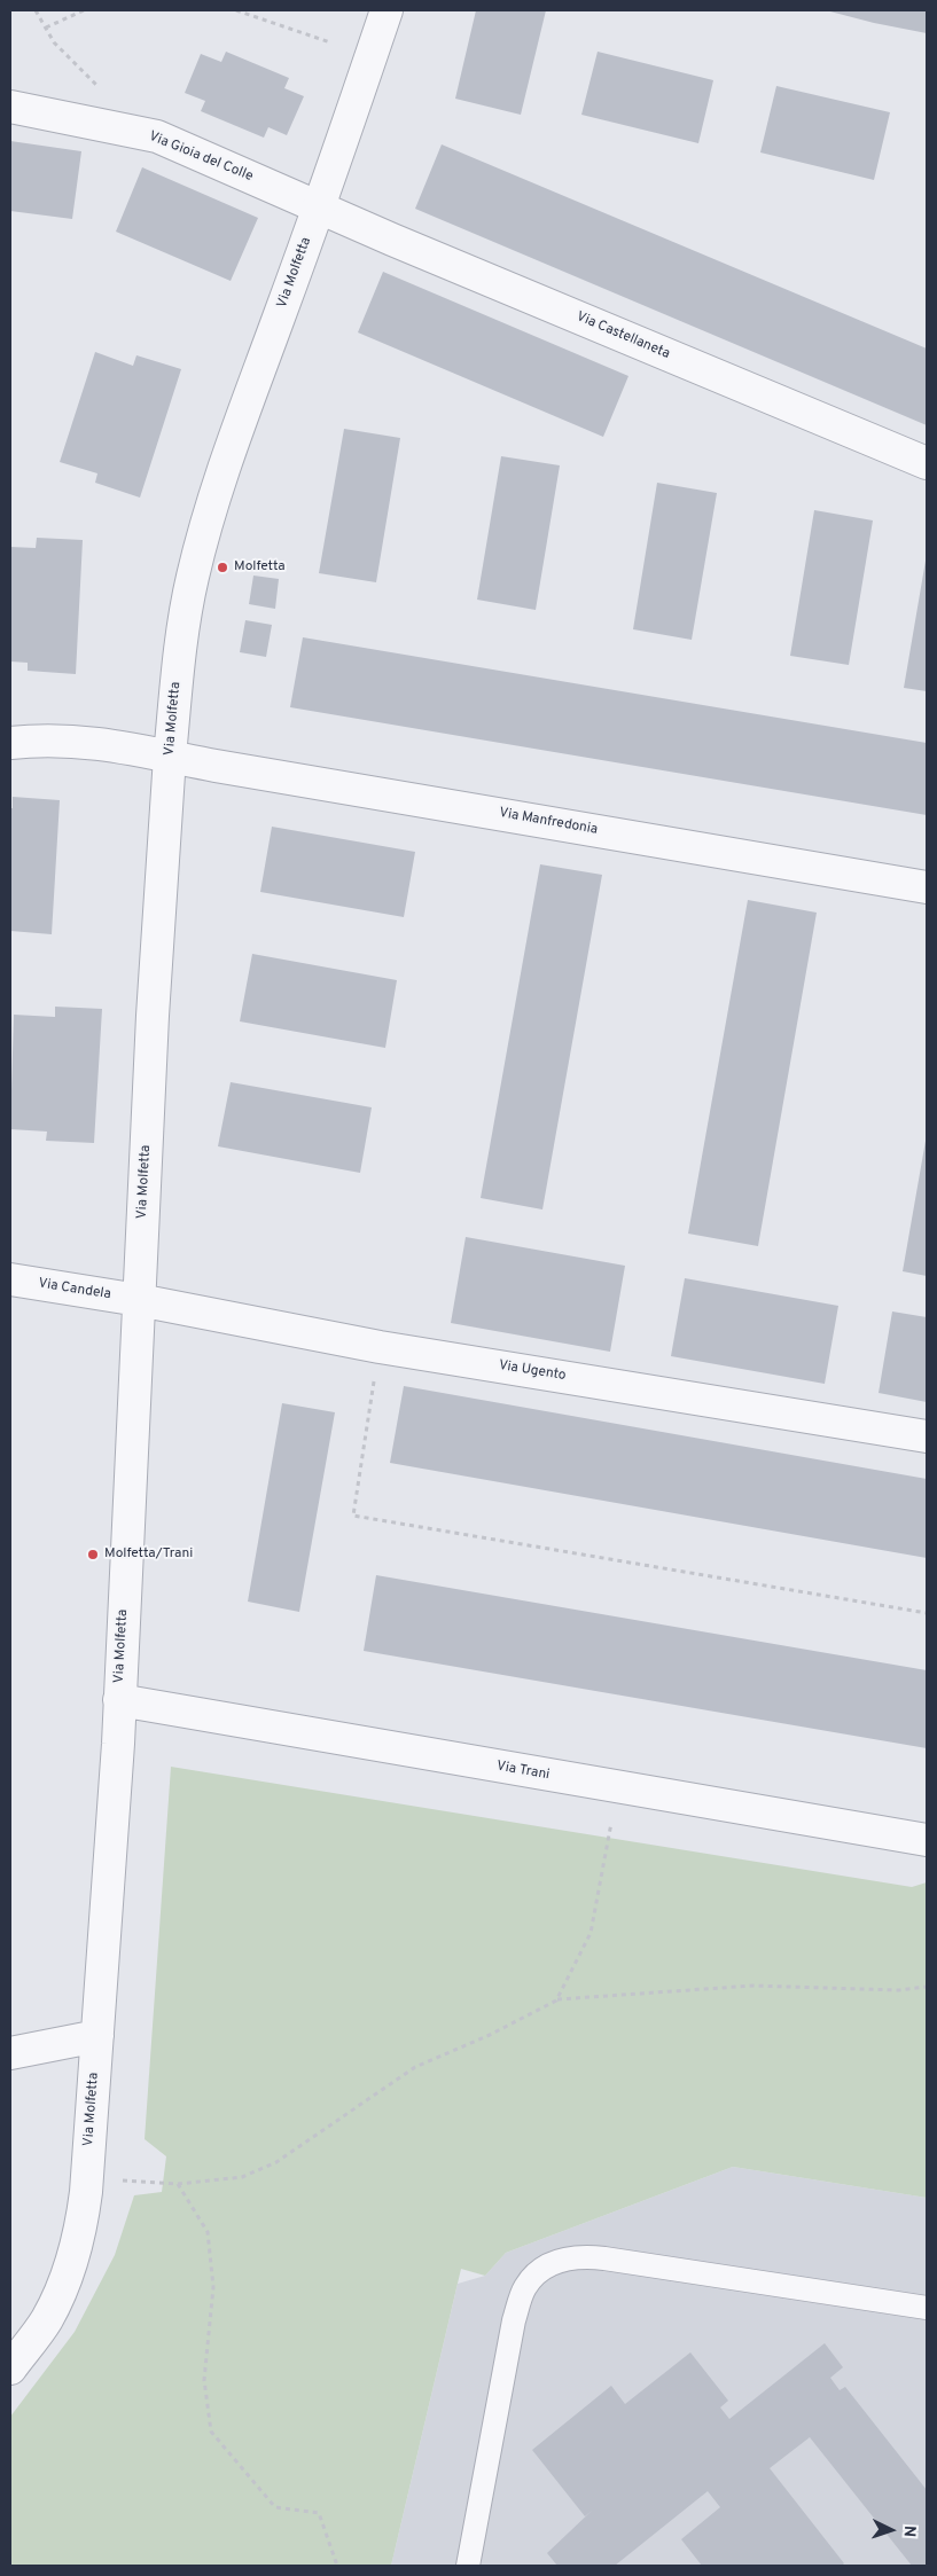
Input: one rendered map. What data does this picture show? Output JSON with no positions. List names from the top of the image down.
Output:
{
  "streets": {
    "street": [
      "Via Gioia del Colle",
      "Via Molfetta",
      "Via Castellaneta",
      "Via Manfredonia",
      "Via Candela",
      "Via Ugento",
      "Via Trani"
    ]
  },
  "crossings": [
    ["Via Gioia del Colle", "Via Molfetta"],
    ["Via Gioia del Colle", "Via Castellaneta"],
    ["Via Molfetta", "Via Castellaneta"],
    ["Via Molfetta", "Via Manfredonia"],
    ["Via Molfetta", "Via Candela"],
    ["Via Molfetta", "Via Ugento"],
    ["Via Molfetta", "Via Trani"],
    ["Via Candela", "Via Ugento"]
  ],
  "places": ["Molfetta", "Molfetta/Trani"],
  "north": "right"
}
